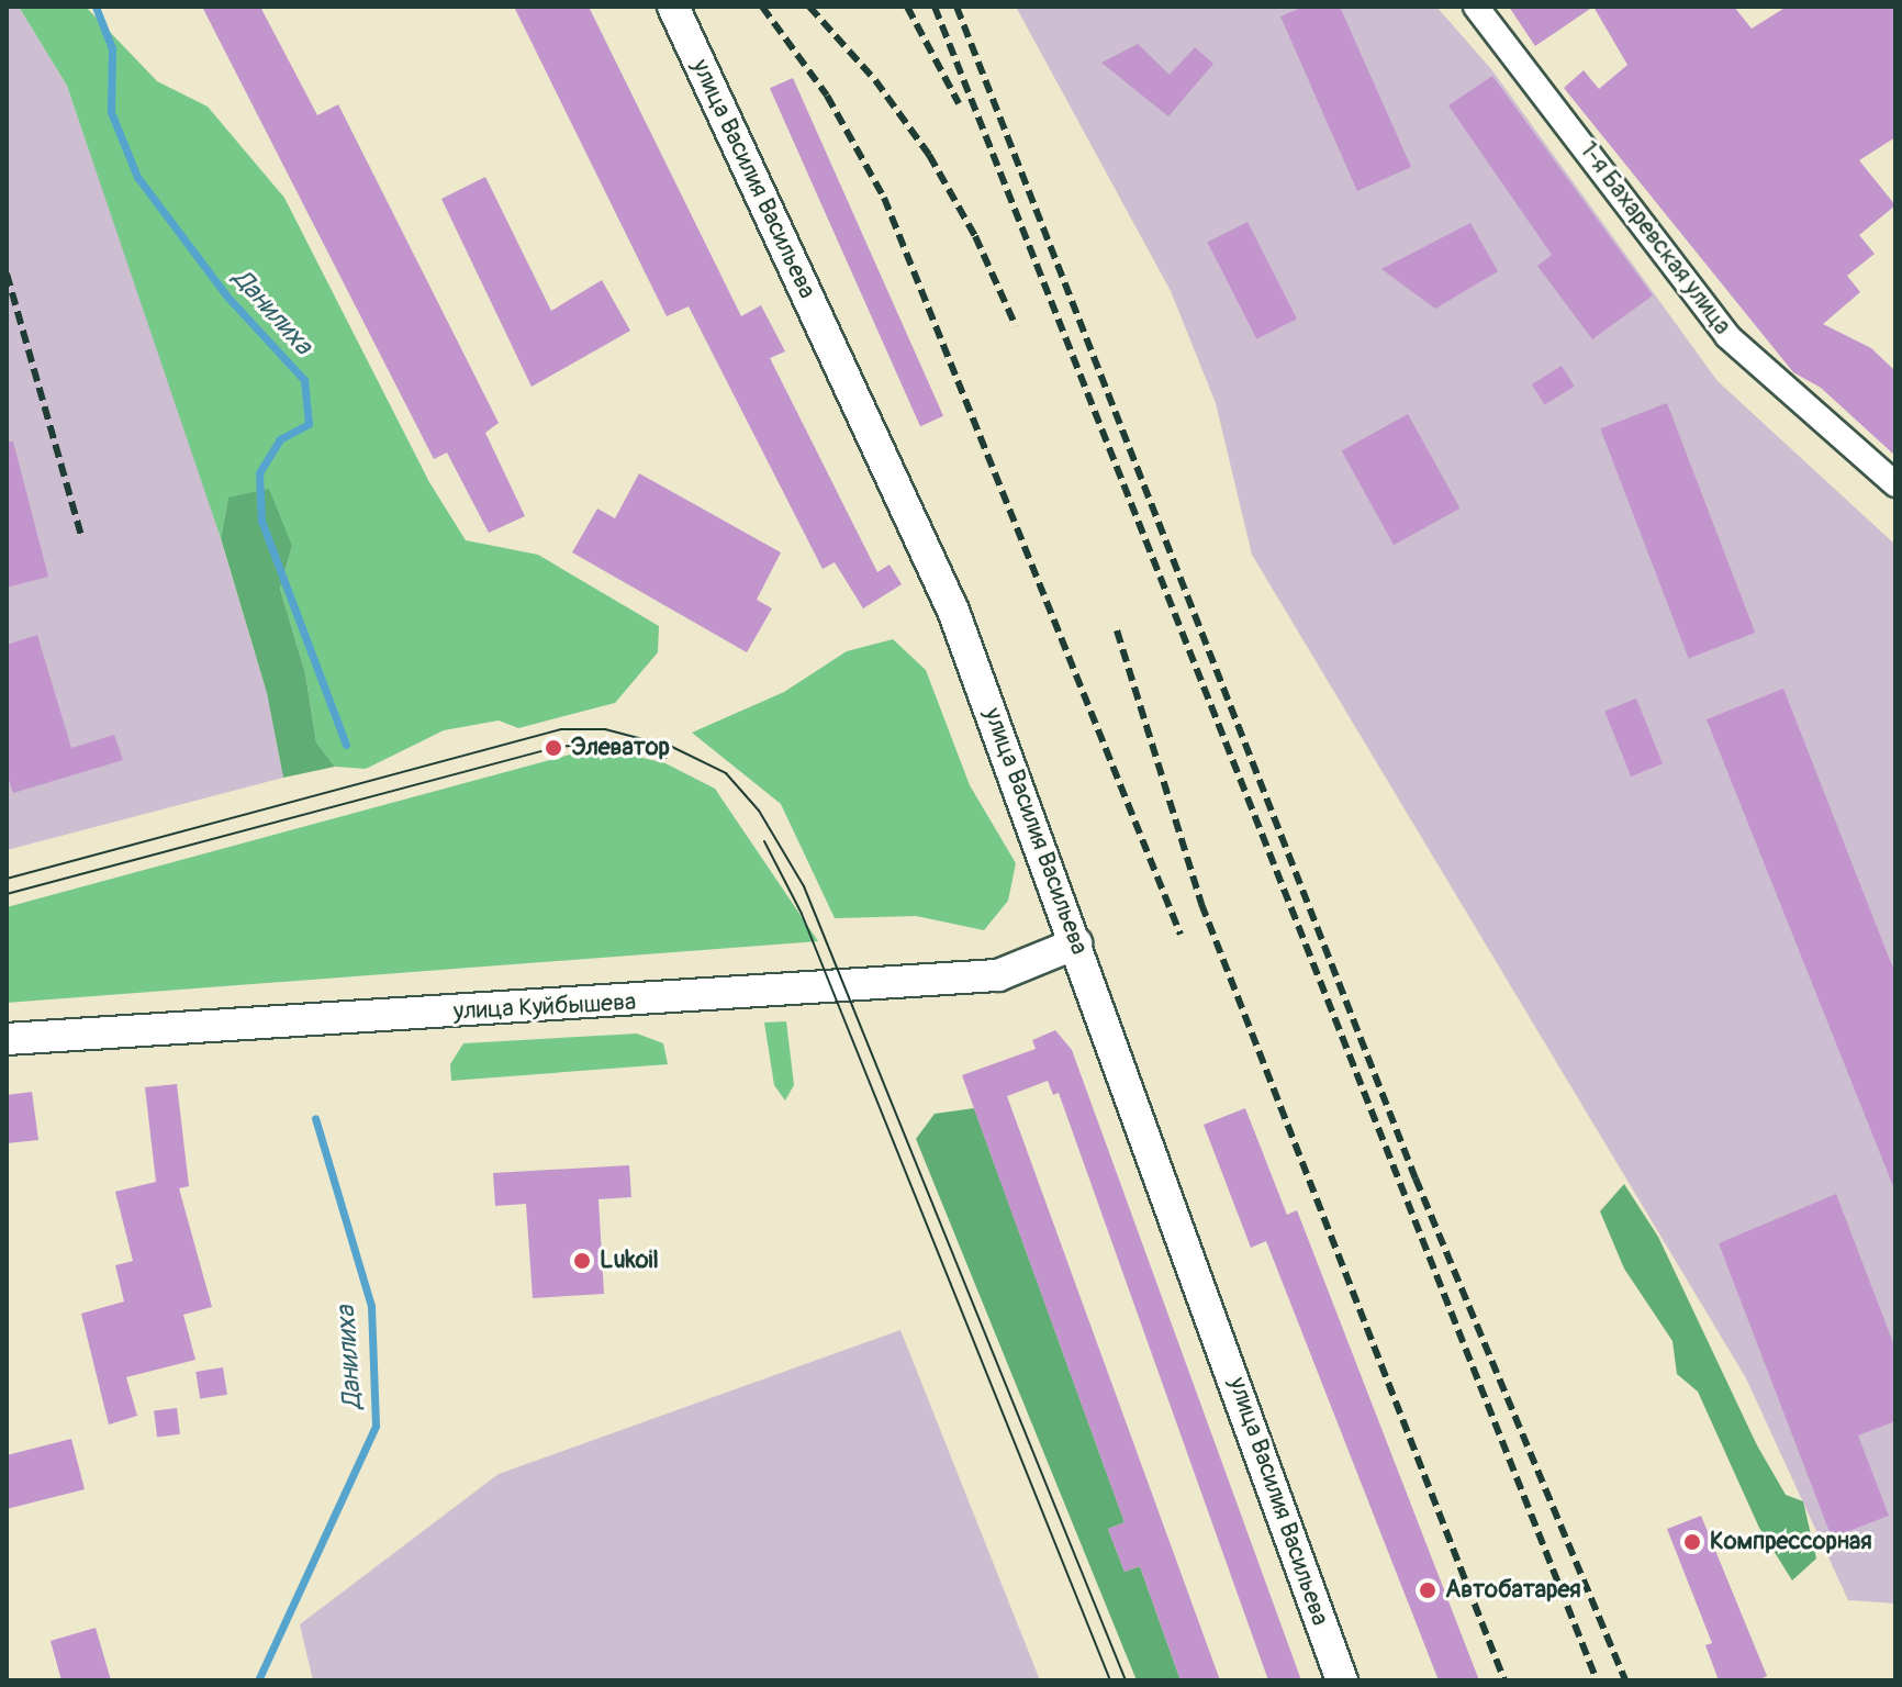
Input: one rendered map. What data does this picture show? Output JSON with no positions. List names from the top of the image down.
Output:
{
  "streets": {
    "main road": ["улица Василия Васильева", "улица Куйбышева"],
    "street": ["1-я Бахаревская улица"]
  },
  "crossings": [
    ["улица Василия Васильева", "улица Куйбышева"]
  ],
  "water": ["Данилиха"],
  "places": [
    "Элеватор",
    "Lukoil",
    "Компрессорная",
    "Автобатарея"
  ]
}
